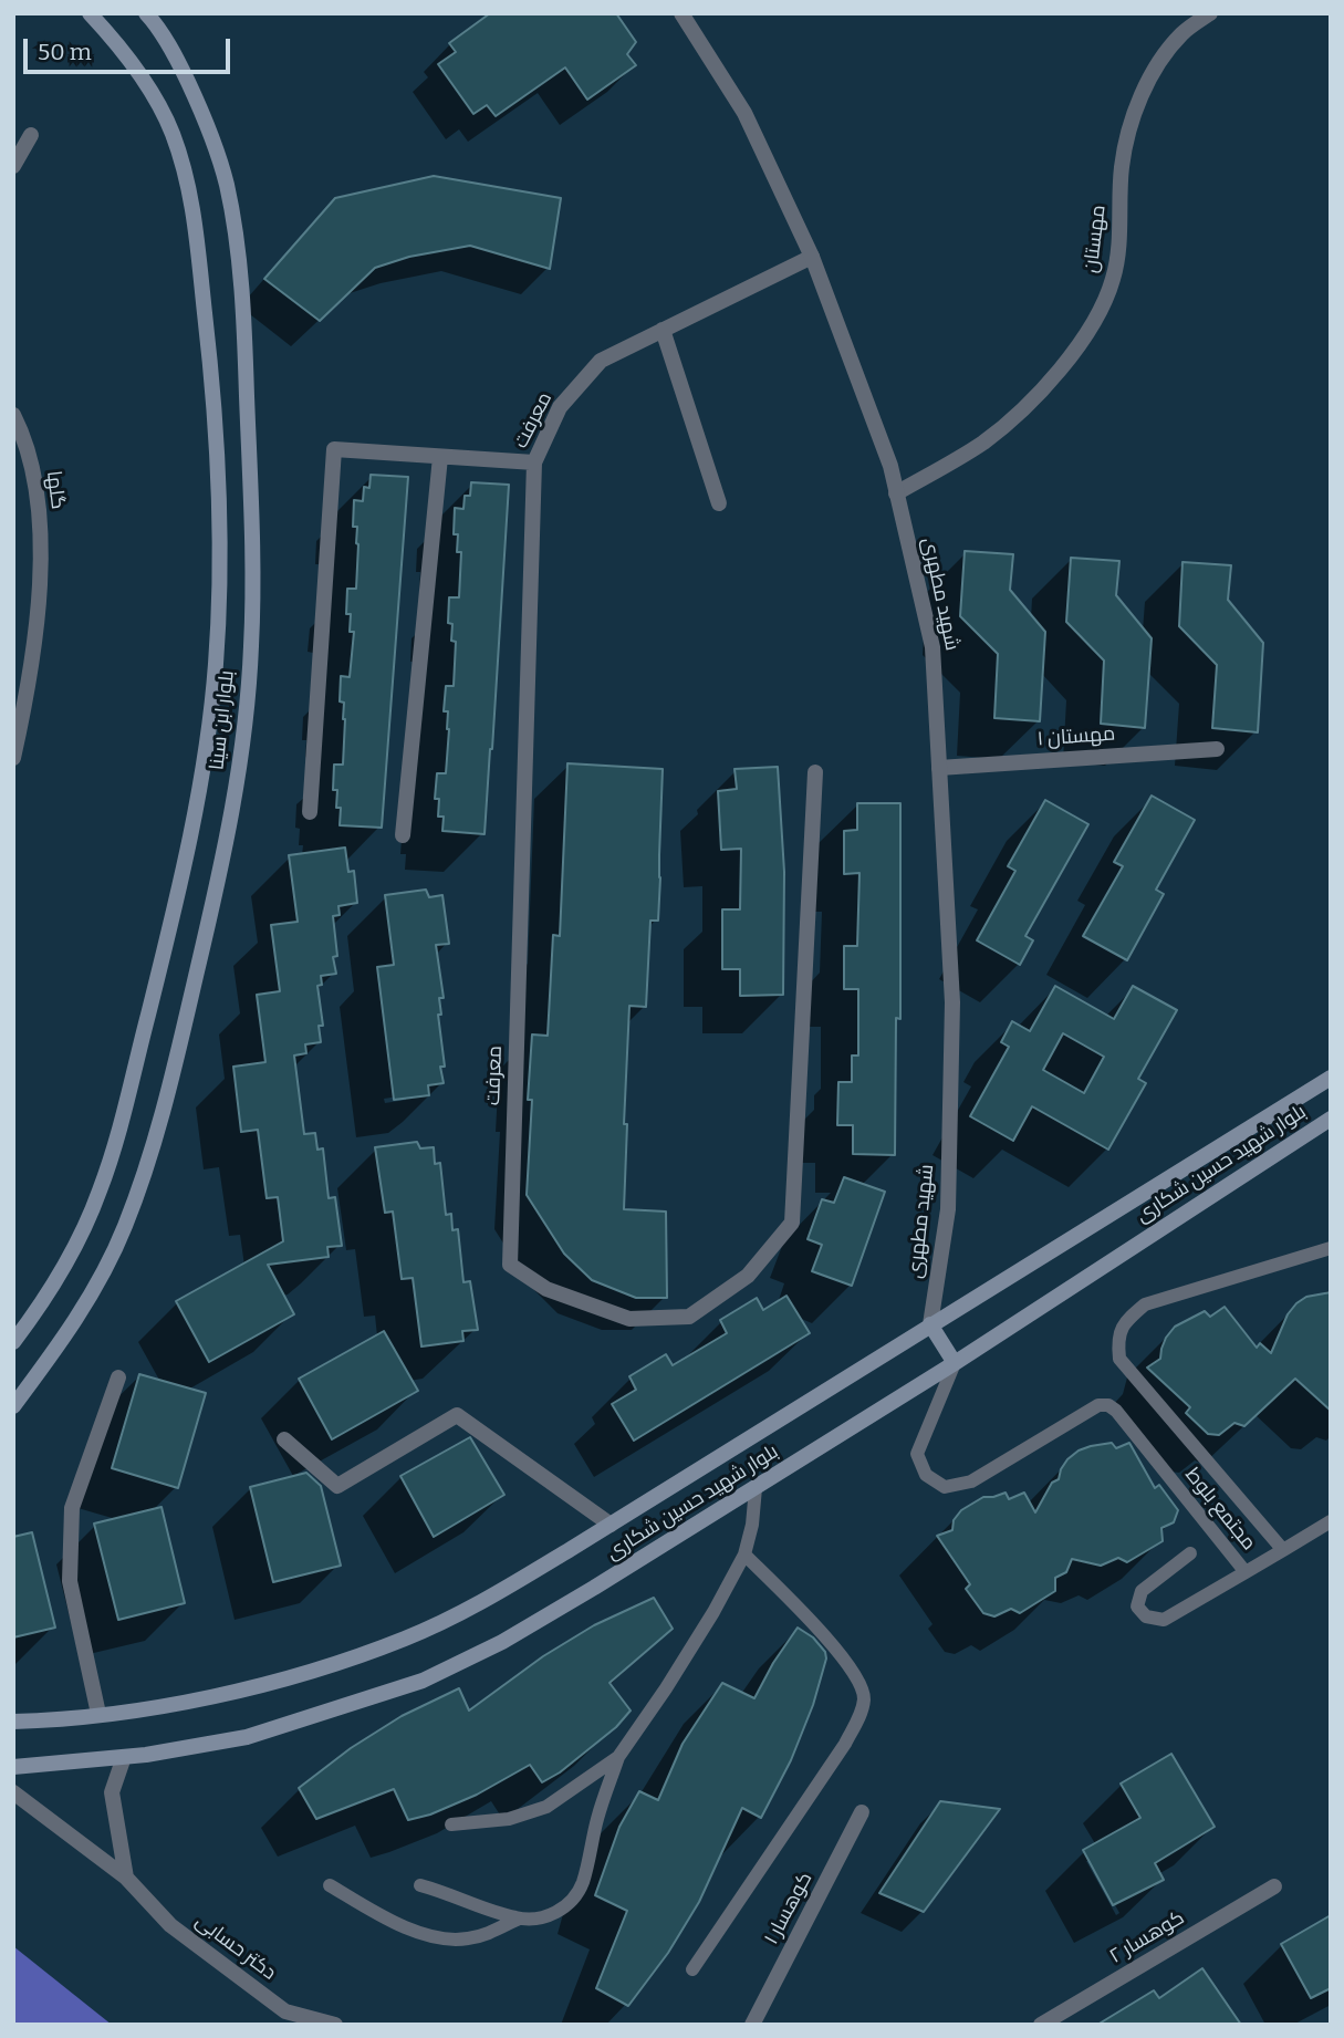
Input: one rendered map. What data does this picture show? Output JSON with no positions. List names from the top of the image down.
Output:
{
  "streets": {
    "main road": ["بلوار ابن سینا", "بلوار شهید حسین شکاری"],
    "street": [
      "مهستان",
      "معرفت",
      "گلها",
      "شهید مطهری",
      "مهستان ۱",
      "کوهسار ۱",
      "کوهسار ۲",
      "دکتر حسابی"
    ],
    "lane": ["مجتمع بلوط"]
  },
  "crossings": [
    ["مهستان", "شهید مطهری"],
    ["معرفت", "شهید مطهری"],
    ["شهید مطهری", "مهستان ۱"],
    ["شهید مطهری", "بلوار شهید حسین شکاری"],
    ["بلوار شهید حسین شکاری", "مجتمع بلوط"]
  ],
  "scale_bar": "50 m"
}
